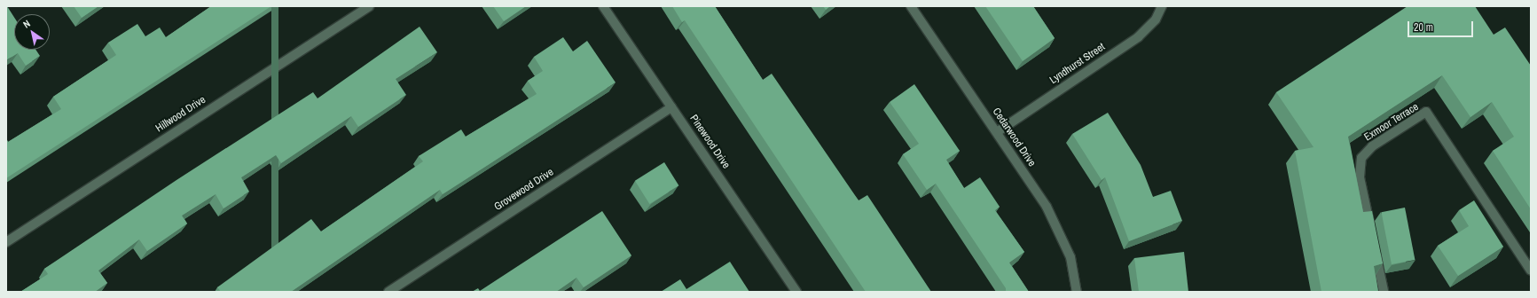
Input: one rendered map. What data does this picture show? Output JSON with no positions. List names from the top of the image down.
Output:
{
  "streets": {
    "street": [
      "Lyndhurst Street",
      "Hillwood Drive",
      "Exmoor Terrace",
      "Cedarwood Drive",
      "Pinewood Drive",
      "Grovewood Drive"
    ]
  },
  "crossings": [
    ["Lyndhurst Street", "Cedarwood Drive"],
    ["Pinewood Drive", "Grovewood Drive"]
  ],
  "scale_bar": "20 m",
  "north": "top left"
}
